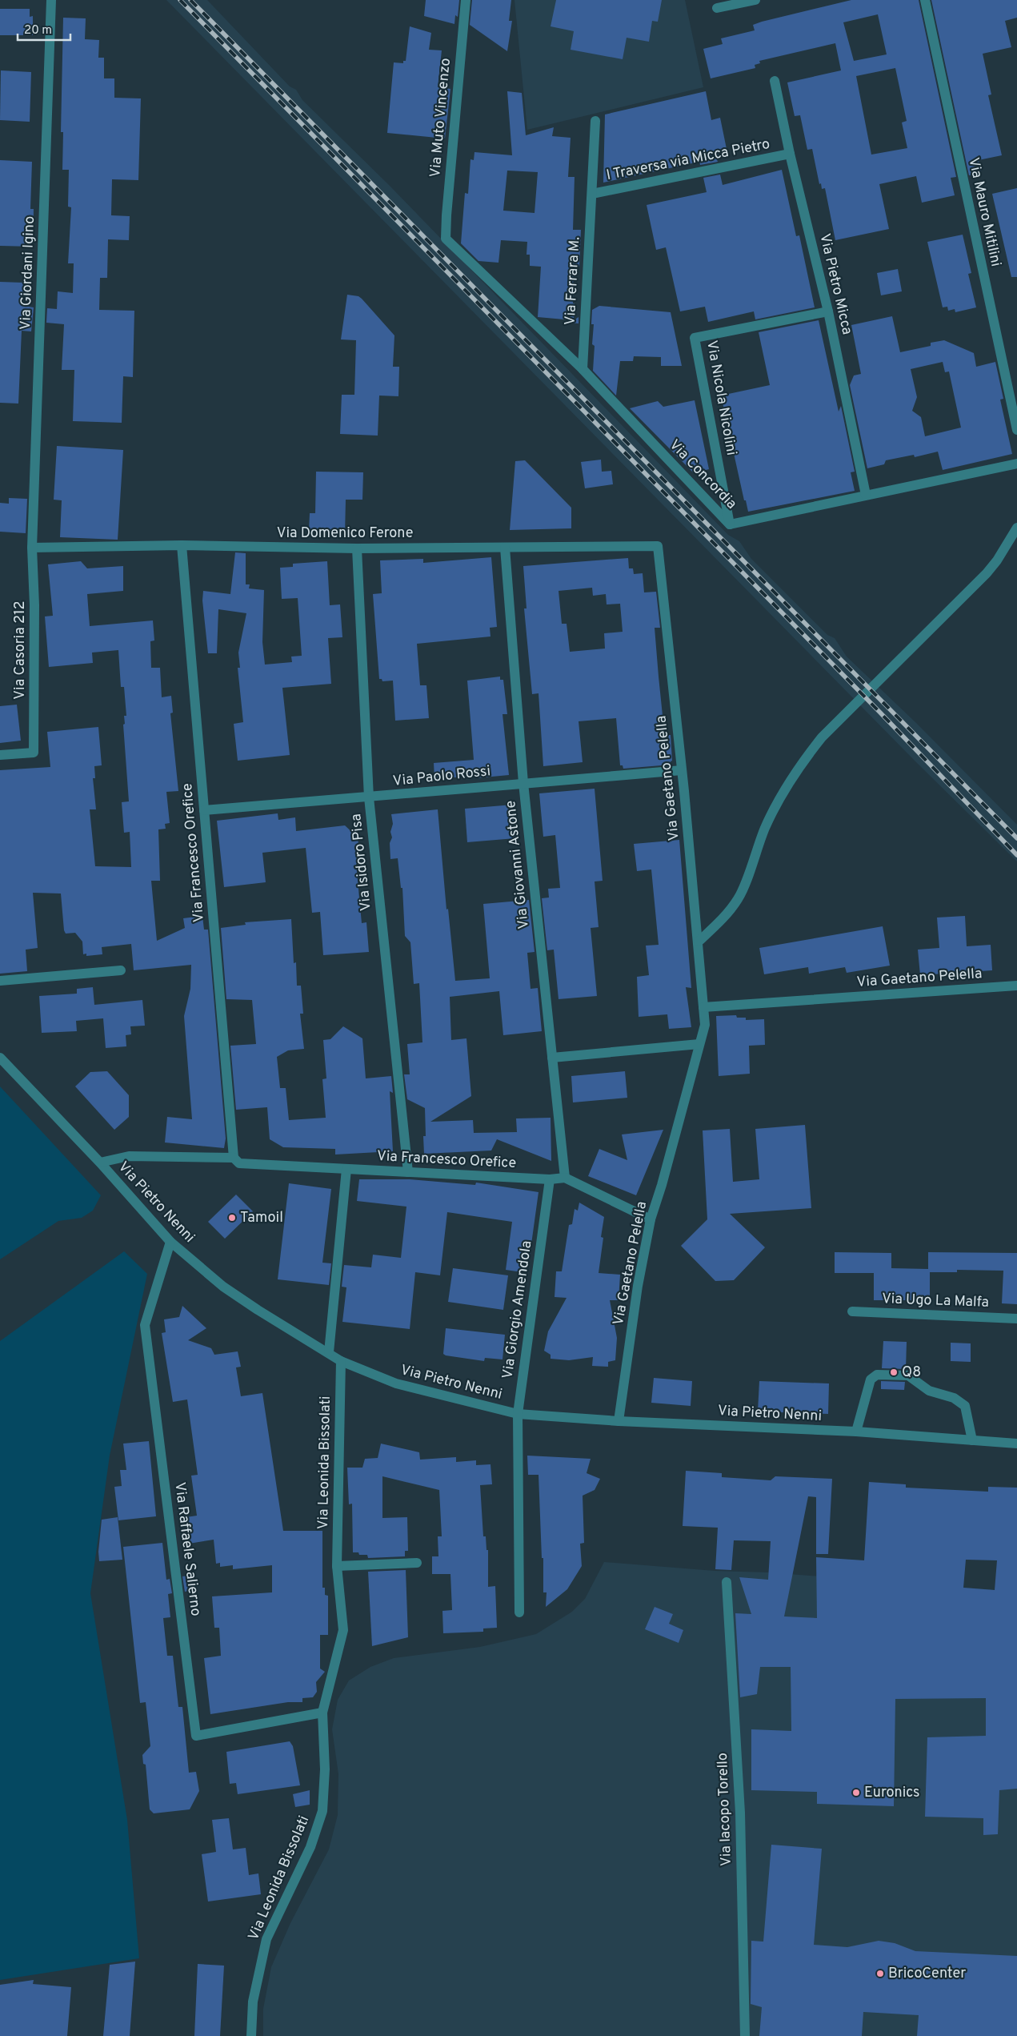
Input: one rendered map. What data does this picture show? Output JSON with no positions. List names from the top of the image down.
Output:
{
  "streets": {
    "street": [
      "Via Muto Vincenzo",
      "I Traversa via Micca Pietro",
      "Via Mauro Mitilini",
      "Via Giordani Igino",
      "Via Ferrara M.",
      "Via Pietro Micca",
      "Via Nicola Nicolini",
      "Via Concordia",
      "Via Domenico Ferone",
      "Via Casoria 212",
      "Via Paolo Rossi",
      "Via Gaetano Pelella",
      "Via Francesco Orefice",
      "Via Isidoro Pisa",
      "Via Giovanni Astone",
      "Via Pietro Nenni",
      "Via Ugo La Malfa",
      "Via Giorgio Amendola",
      "Via Leonida Bissolati",
      "Via Raffaele Salierno",
      "Via Iacopo Torello"
    ]
  },
  "crossings": [
    ["Via Muto Vincenzo", "Via Concordia"],
    ["I Traversa via Micca Pietro", "Via Ferrara M."],
    ["I Traversa via Micca Pietro", "Via Pietro Micca"],
    ["Via Giordani Igino", "Via Domenico Ferone"],
    ["Via Giordani Igino", "Via Casoria 212"],
    ["Via Ferrara M.", "Via Concordia"],
    ["Via Pietro Micca", "Via Nicola Nicolini"],
    ["Via Pietro Micca", "Via Concordia"],
    ["Via Nicola Nicolini", "Via Concordia"],
    ["Via Domenico Ferone", "Via Casoria 212"],
    ["Via Domenico Ferone", "Via Gaetano Pelella"],
    ["Via Domenico Ferone", "Via Francesco Orefice"],
    ["Via Domenico Ferone", "Via Isidoro Pisa"],
    ["Via Domenico Ferone", "Via Giovanni Astone"],
    ["Via Paolo Rossi", "Via Gaetano Pelella"],
    ["Via Paolo Rossi", "Via Francesco Orefice"],
    ["Via Paolo Rossi", "Via Isidoro Pisa"],
    ["Via Paolo Rossi", "Via Giovanni Astone"],
    ["Via Gaetano Pelella", "Via Pietro Nenni"],
    ["Via Francesco Orefice", "Via Isidoro Pisa"],
    ["Via Francesco Orefice", "Via Giovanni Astone"],
    ["Via Francesco Orefice", "Via Pietro Nenni"],
    ["Via Francesco Orefice", "Via Giorgio Amendola"],
    ["Via Pietro Nenni", "Via Giorgio Amendola"],
    ["Via Pietro Nenni", "Via Leonida Bissolati"],
    ["Via Pietro Nenni", "Via Raffaele Salierno"],
    ["Via Leonida Bissolati", "Via Raffaele Salierno"]
  ],
  "places": [
    "Tamoil",
    "Q8",
    "Euronics",
    "BricoCenter"
  ],
  "scale_bar": "20 m"
}
